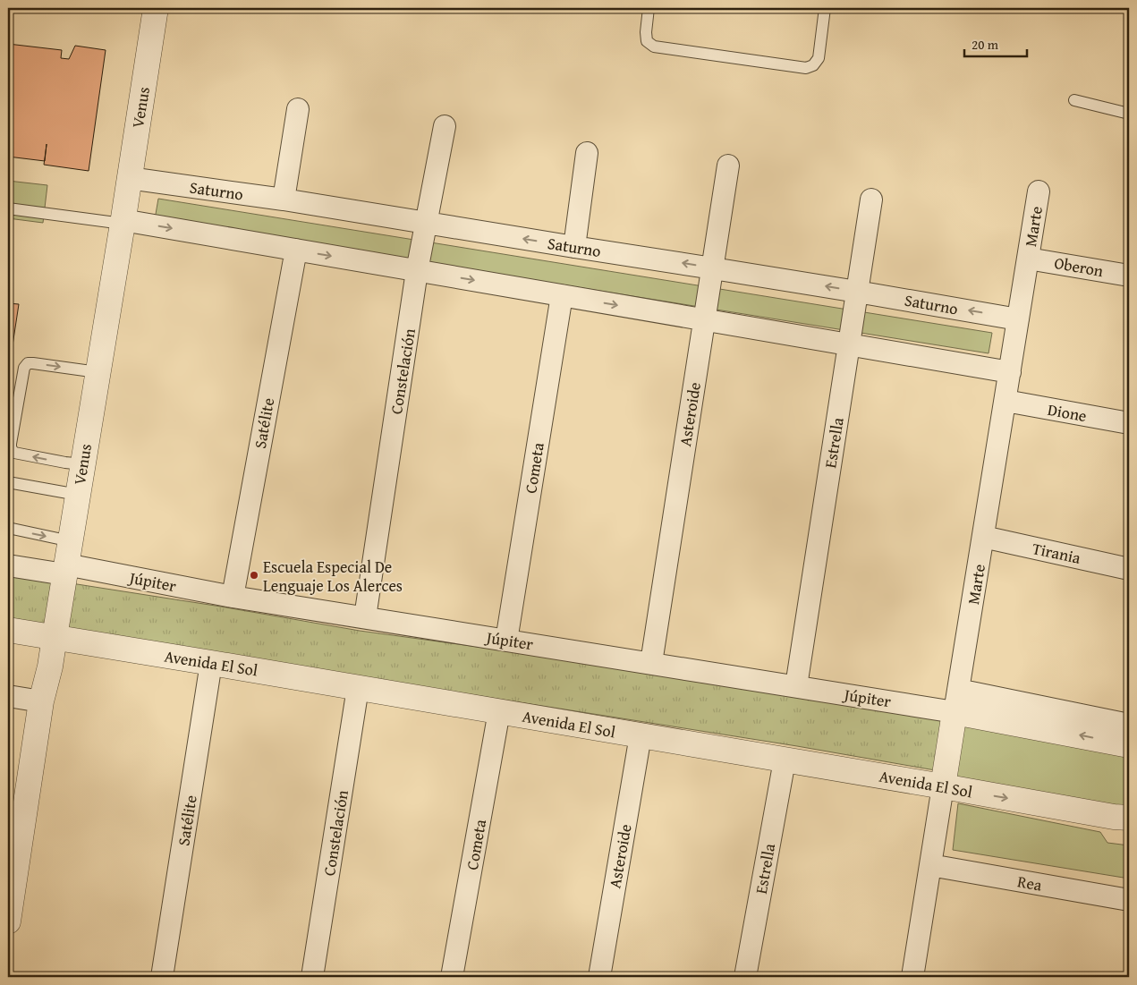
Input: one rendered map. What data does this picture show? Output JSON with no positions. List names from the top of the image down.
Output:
{
  "streets": {
    "street": [
      "Venus",
      "Saturno",
      "Marte",
      "Oberon",
      "Constelación",
      "Dione",
      "Asteroide",
      "Satélite",
      "Estrella",
      "Cometa",
      "Tirania",
      "Júpiter",
      "Avenida El Sol",
      "Rea"
    ]
  },
  "crossings": [
    ["Venus", "Saturno"],
    ["Venus", "Júpiter"],
    ["Venus", "Avenida El Sol"],
    ["Saturno", "Marte"],
    ["Saturno", "Constelación"],
    ["Saturno", "Asteroide"],
    ["Saturno", "Estrella"],
    ["Marte", "Oberon"],
    ["Marte", "Dione"],
    ["Marte", "Tirania"],
    ["Marte", "Júpiter"],
    ["Marte", "Avenida El Sol"],
    ["Marte", "Rea"],
    ["Constelación", "Júpiter"],
    ["Constelación", "Avenida El Sol"],
    ["Asteroide", "Júpiter"],
    ["Asteroide", "Avenida El Sol"],
    ["Satélite", "Júpiter"],
    ["Satélite", "Avenida El Sol"],
    ["Estrella", "Júpiter"],
    ["Estrella", "Avenida El Sol"],
    ["Cometa", "Júpiter"],
    ["Cometa", "Avenida El Sol"]
  ],
  "places": ["Escuela Especial De Lenguaje Los Alerces"],
  "scale_bar": "20 m"
}
